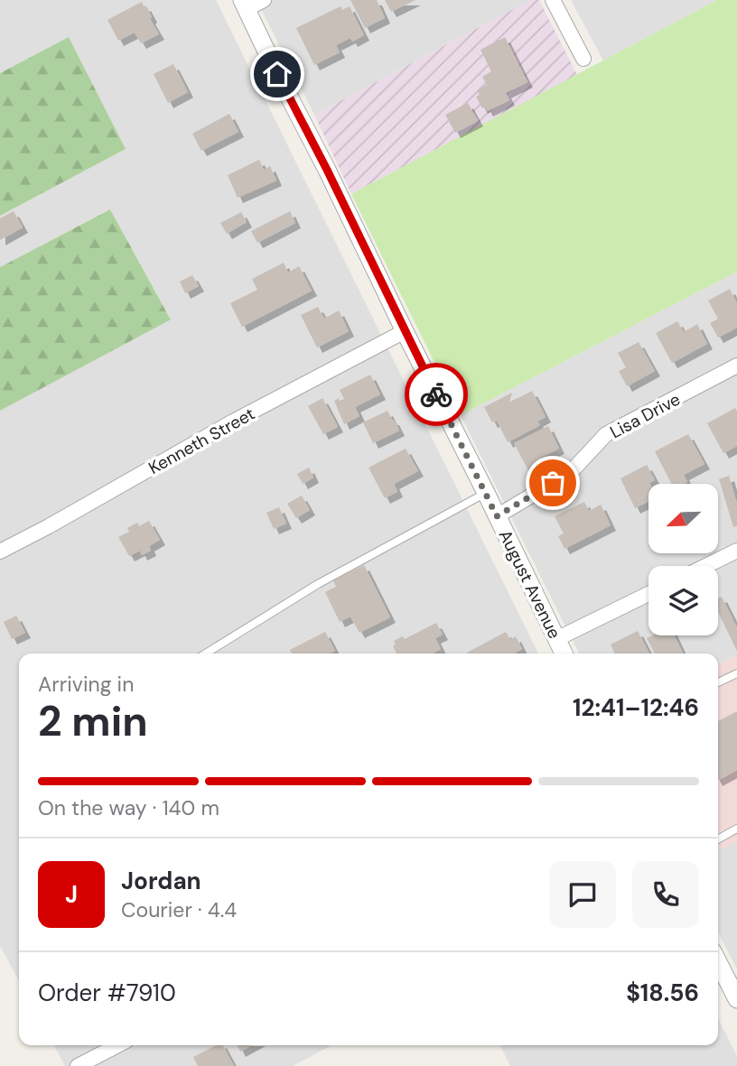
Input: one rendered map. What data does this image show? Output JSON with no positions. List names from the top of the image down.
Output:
{
  "streets": {
    "street": ["Lisa Drive", "Kenneth Street", "August Avenue"]
  },
  "crossings": [
    ["Lisa Drive", "August Avenue"],
    ["Kenneth Street", "August Avenue"]
  ],
  "north": "bottom left",
  "page": {
    "heading": ["2 min", "Arriving in", "12:41–12:46"],
    "panel": [
      "Jordan",
      "Courier · 4.4",
      "Order #7910",
      "$18.56"
    ],
    "bar": "On the way · 140 m",
    "round": "J"
  }
}
